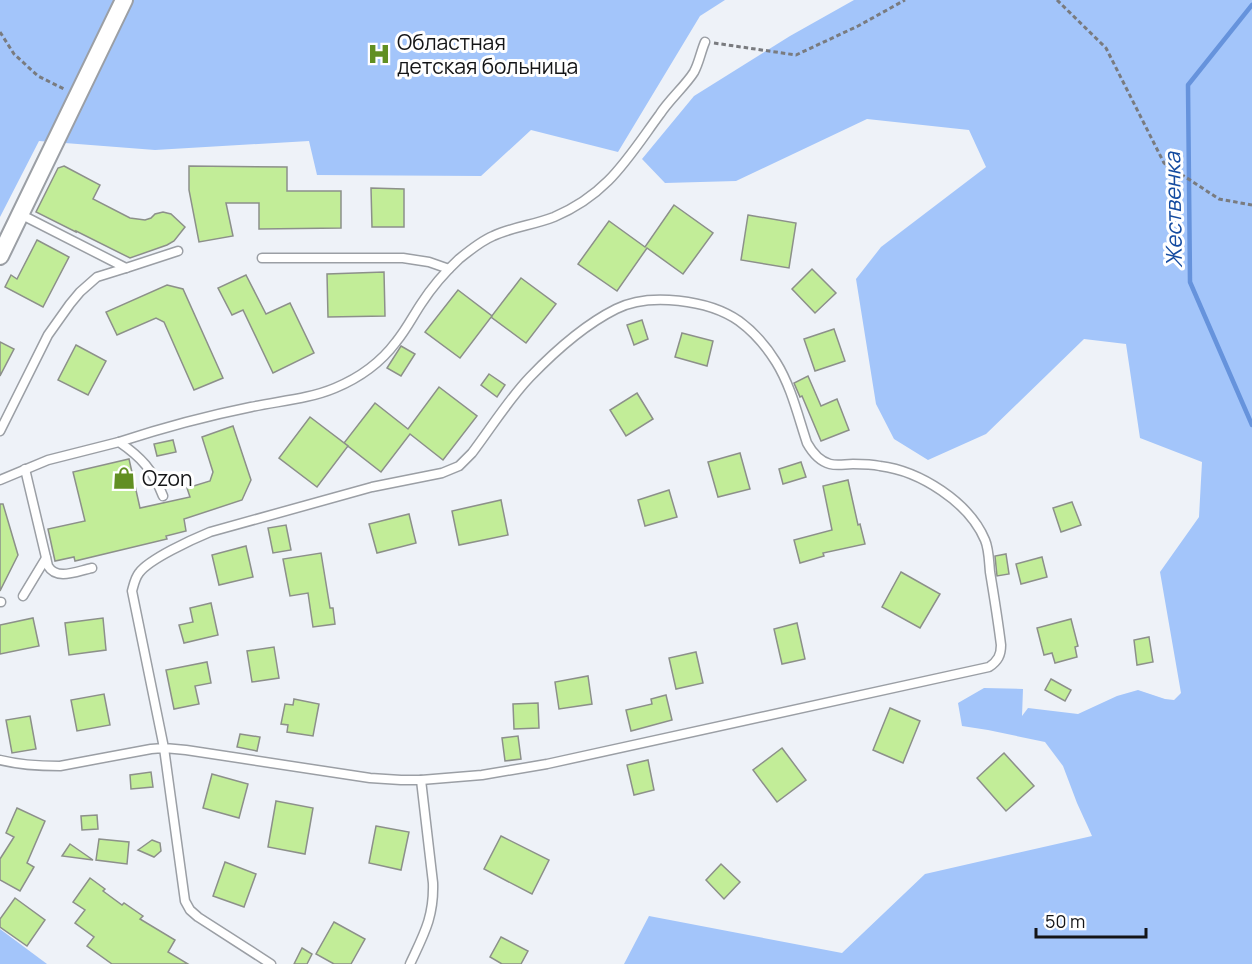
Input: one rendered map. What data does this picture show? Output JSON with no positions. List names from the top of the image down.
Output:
{
  "water": ["Жественка"],
  "places": {
    "hospital": ["Областная детская больница"],
    "shop": ["Ozon"]
  },
  "scale_bar": "50 m"
}
